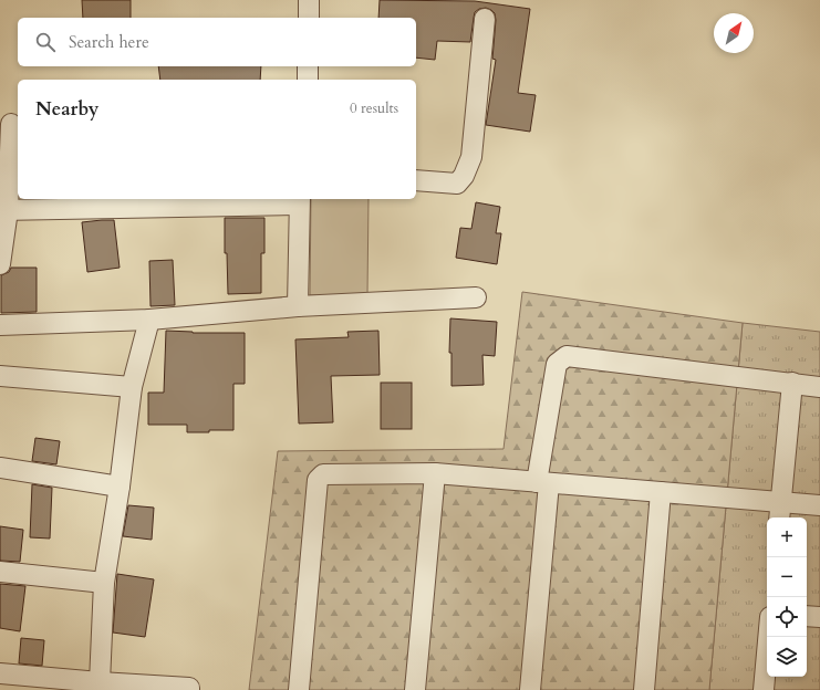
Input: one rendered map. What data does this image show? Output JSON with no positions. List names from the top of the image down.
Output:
{
  "north": "top right",
  "page": {
    "search": "Search here",
    "heading": ["Nearby", "0 results"],
    "map_buttons": ["+", "−"]
  }
}
